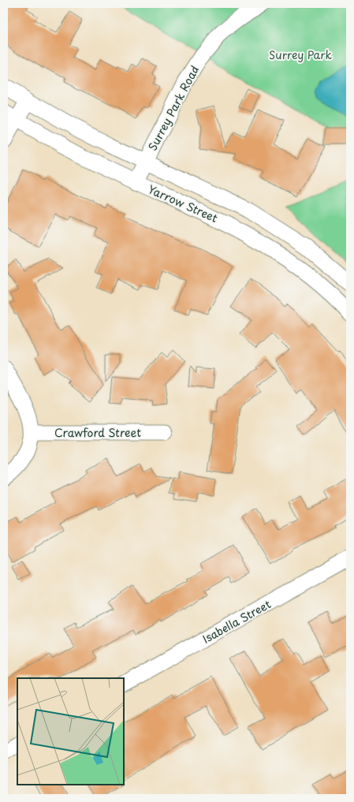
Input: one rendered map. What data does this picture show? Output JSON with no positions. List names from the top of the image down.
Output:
{
  "streets": {
    "street": [
      "Surrey Park Road",
      "Yarrow Street",
      "Crawford Street",
      "Isabella Street"
    ]
  },
  "crossings": [
    ["Surrey Park Road", "Yarrow Street"]
  ],
  "parks": ["Surrey Park"]
}
